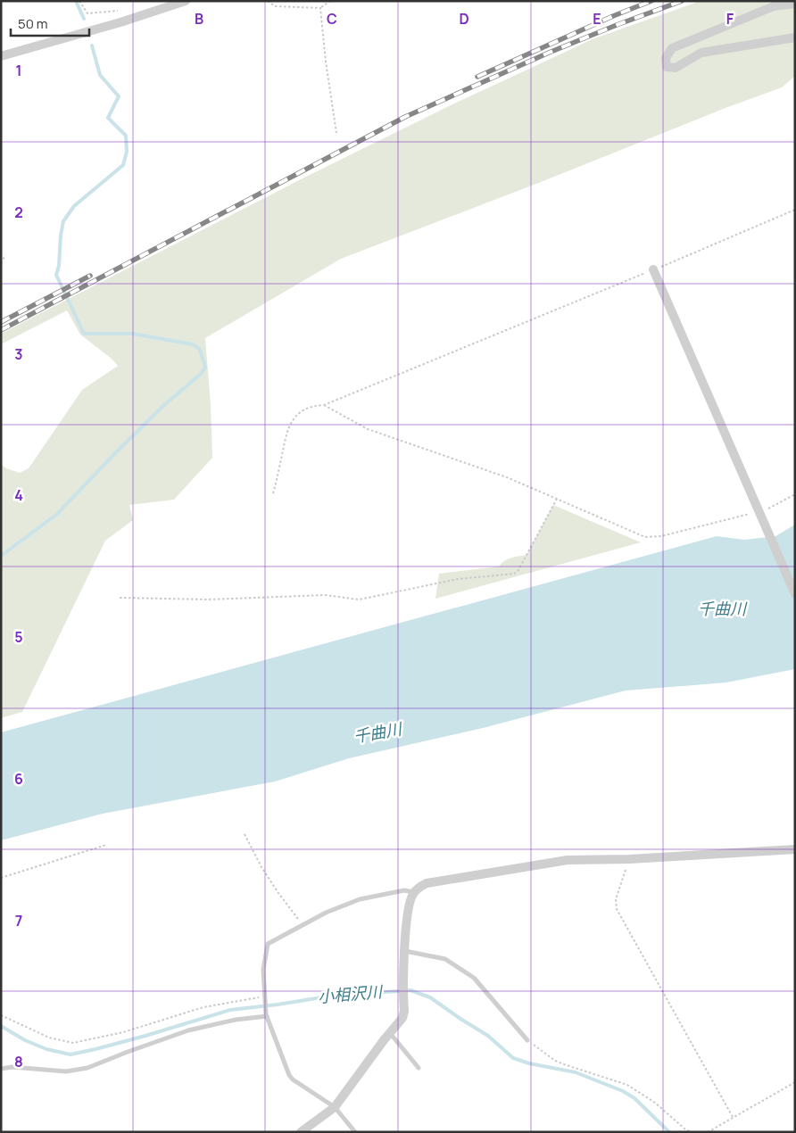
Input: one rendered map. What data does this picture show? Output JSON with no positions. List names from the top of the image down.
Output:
{
  "water": ["千曲川", "小相沢川"],
  "scale_bar": "50 m",
  "grid": {
    "columns": [
      "B",
      "C",
      "D",
      "E",
      "F"
    ],
    "rows": [
      "1",
      "2",
      "3",
      "4",
      "5",
      "6",
      "7",
      "8"
    ]
  }
}
